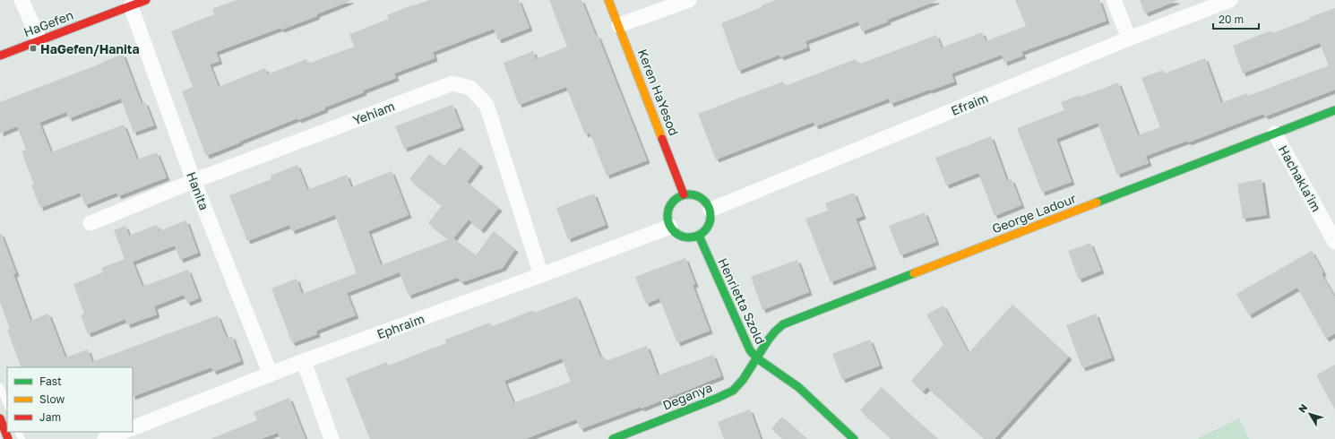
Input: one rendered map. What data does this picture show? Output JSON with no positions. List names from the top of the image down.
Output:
{
  "streets": {
    "main road": [
      "HaGefen",
      "Keren HaYesod",
      "George Ladour",
      "Henrietta Szold",
      "Deganya"
    ],
    "street": [
      "Efraim",
      "Yehiam",
      "Hachakla'im",
      "Hanita",
      "Ephraim"
    ]
  },
  "crossings": [
    ["HaGefen", "Hanita"],
    ["Keren HaYesod", "Efraim"],
    ["Keren HaYesod", "Henrietta Szold"],
    ["Keren HaYesod", "Ephraim"],
    ["Efraim", "Henrietta Szold"],
    ["Efraim", "Ephraim"],
    ["Yehiam", "Hanita"],
    ["Yehiam", "Ephraim"],
    ["Hachakla'im", "George Ladour"],
    ["Hanita", "Ephraim"],
    ["George Ladour", "Henrietta Szold"],
    ["George Ladour", "Deganya"],
    ["Henrietta Szold", "Ephraim"],
    ["Henrietta Szold", "Deganya"]
  ],
  "places": {
    "transit": ["HaGefen/Hanita"]
  },
  "legend": ["Fast", "Slow", "Jam"],
  "scale_bar": "20 m",
  "north": "top left"
}
